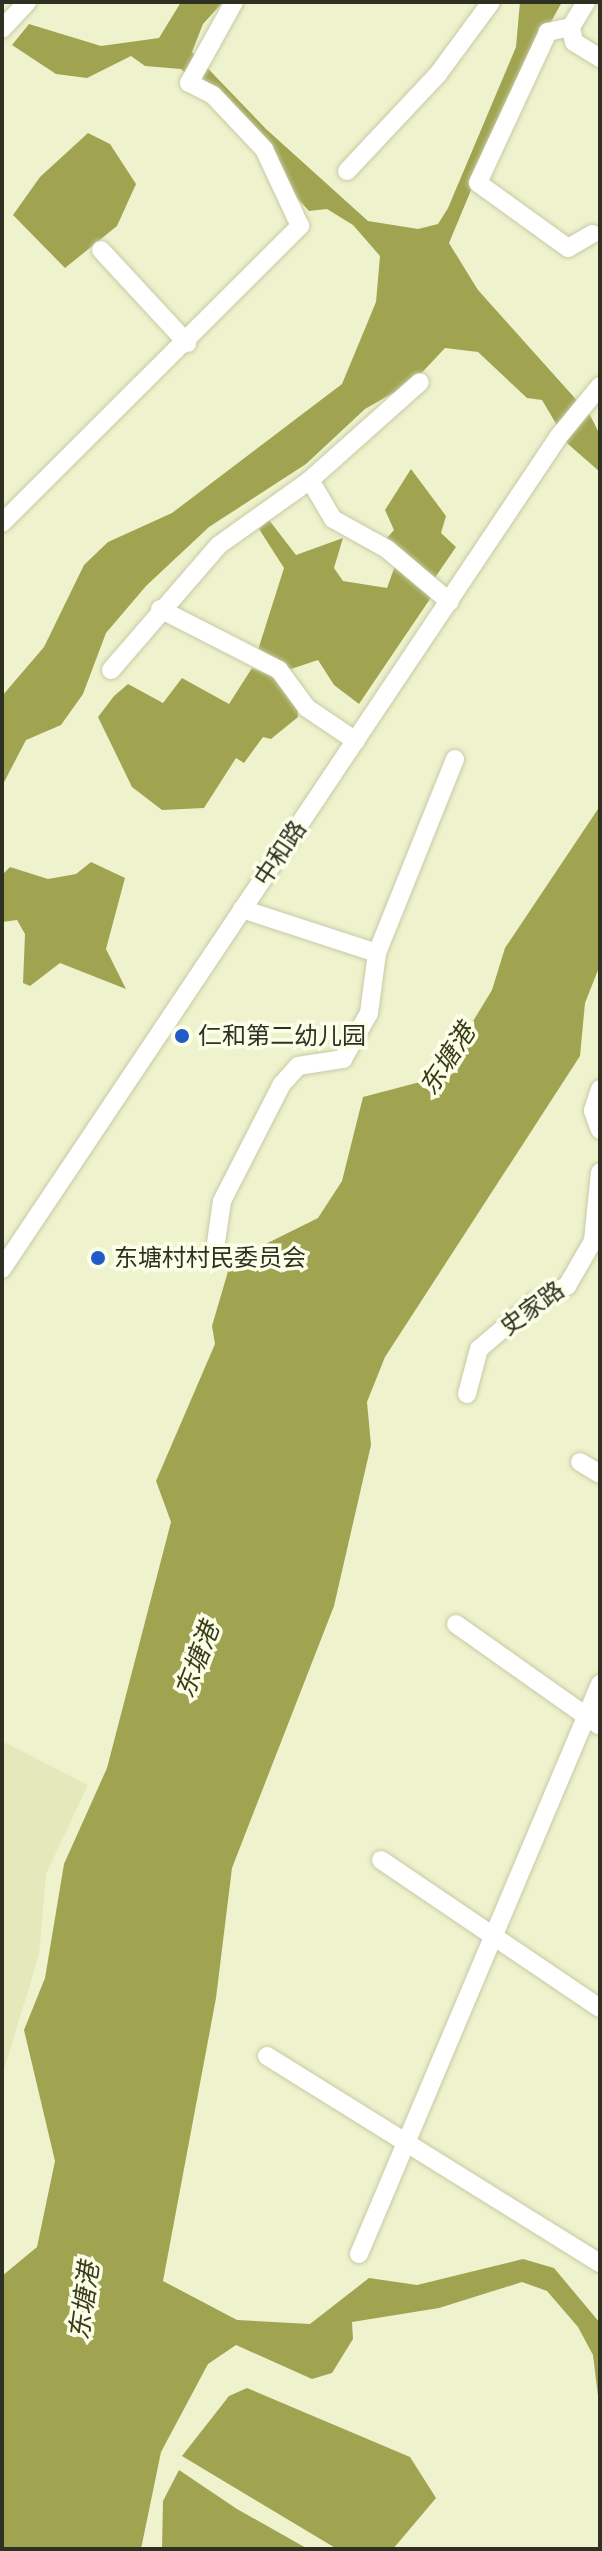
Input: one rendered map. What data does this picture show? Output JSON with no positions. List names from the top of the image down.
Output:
{
  "streets": {
    "street": ["中和路", "史家路"]
  },
  "water": ["东塘港"],
  "places": ["仁和第二幼儿园", "东塘村村民委员会"]
}
